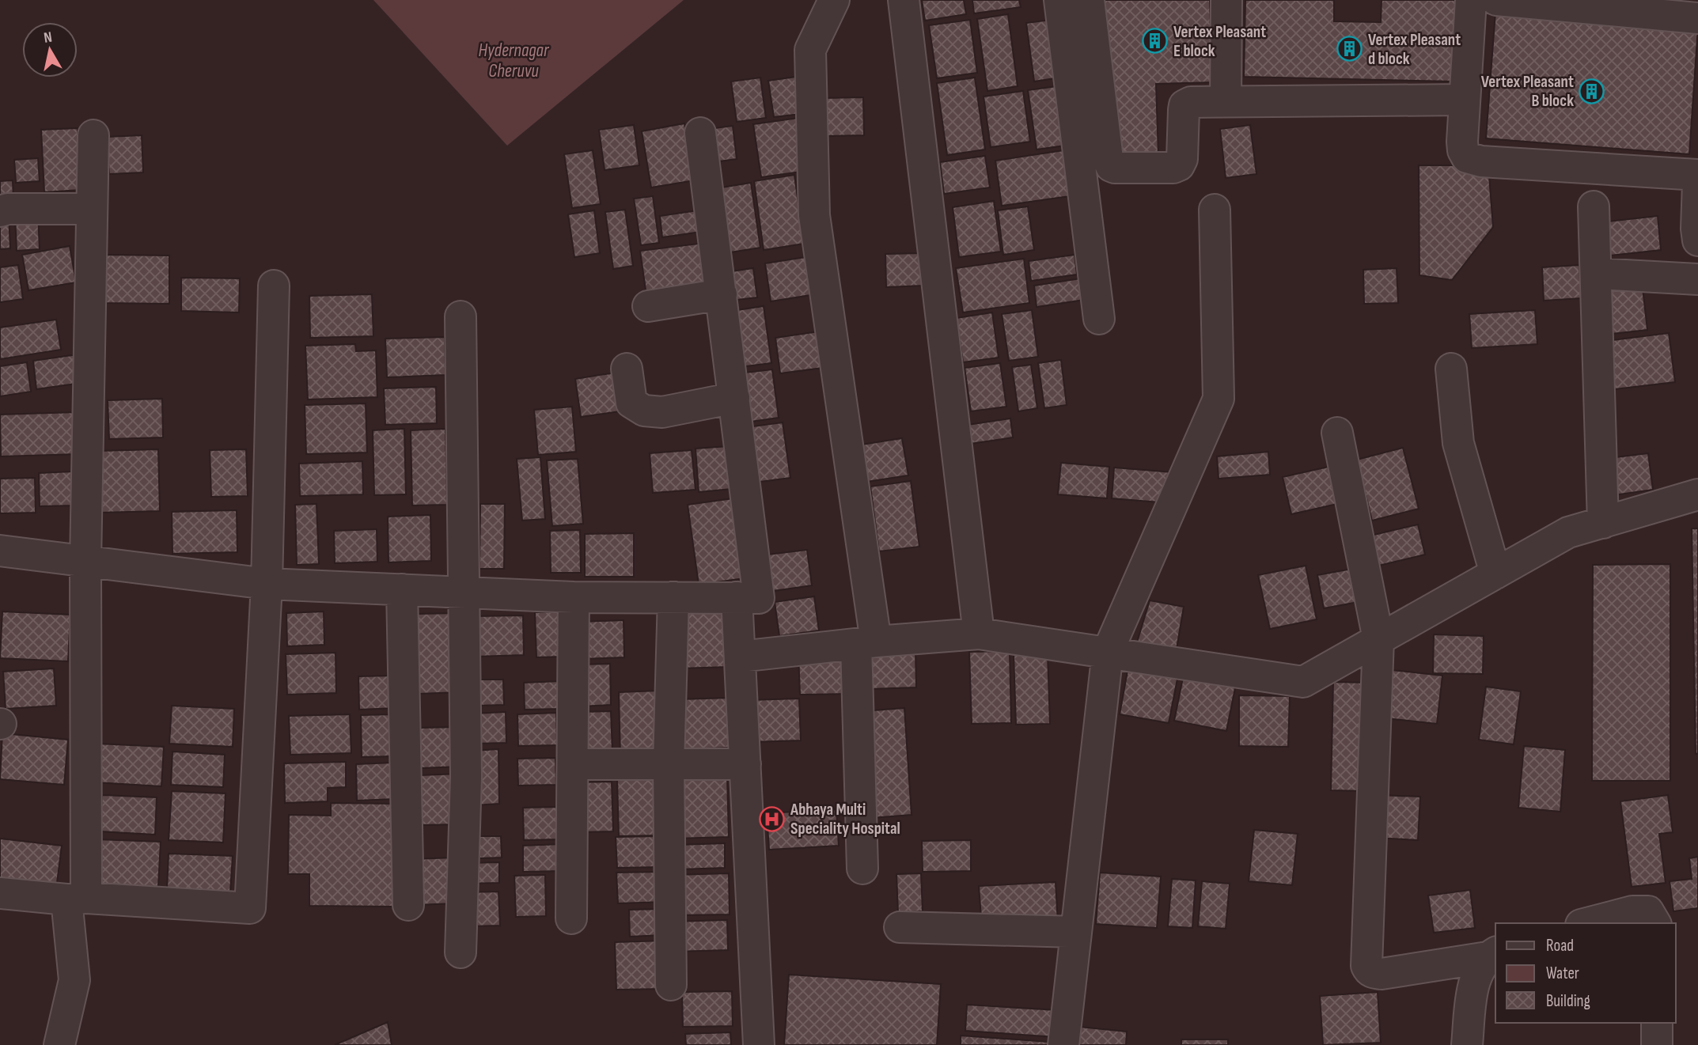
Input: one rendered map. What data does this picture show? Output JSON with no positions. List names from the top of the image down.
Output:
{
  "water": ["Hydernagar Cheruvu"],
  "places": {
    "building": ["Vertex Pleasant E block", "Vertex Pleasant d block", "Vertex Pleasant B block"],
    "hospital": ["Abhaya Multi Speciality Hospital"]
  },
  "legend": ["Road", "Water", "Building"],
  "north": "top"
}
